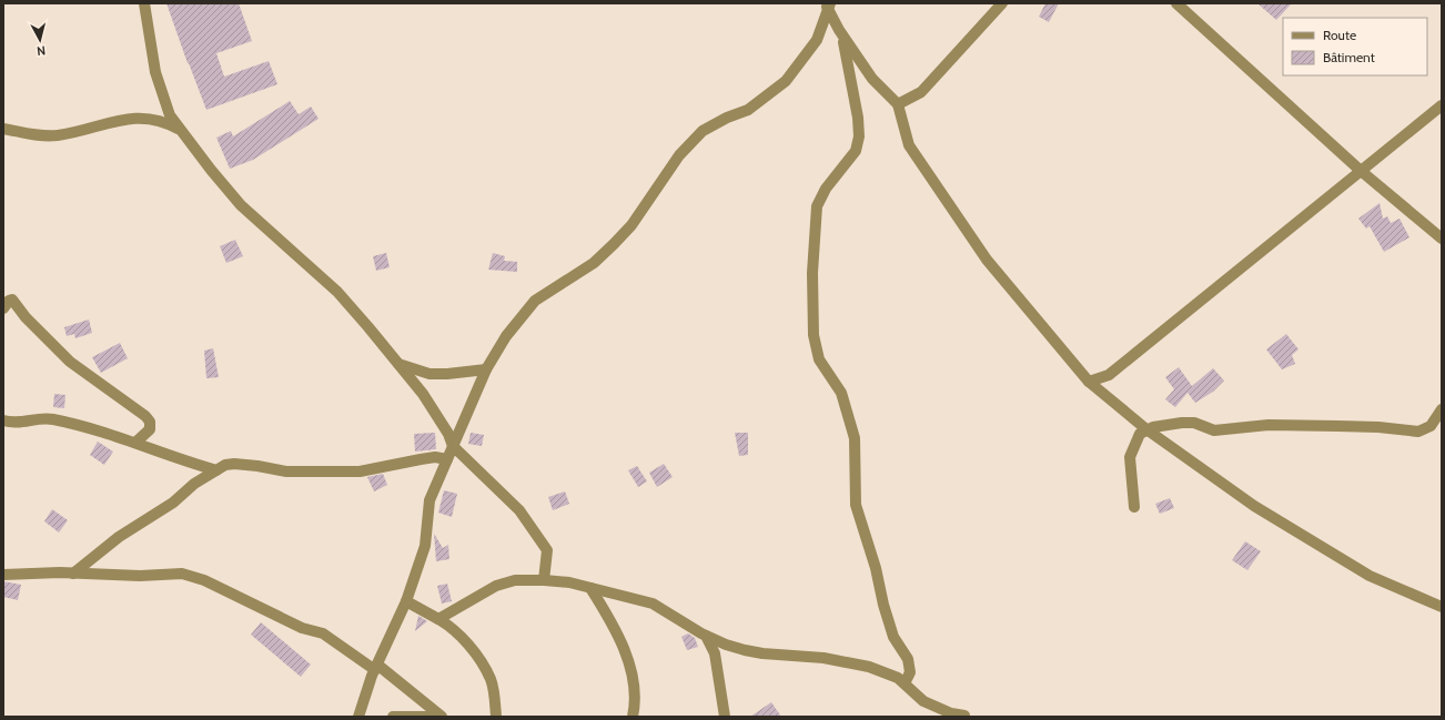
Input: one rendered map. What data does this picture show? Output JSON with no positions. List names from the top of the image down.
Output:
{
  "legend": ["Route", "Bâtiment"],
  "north": "bottom"
}
